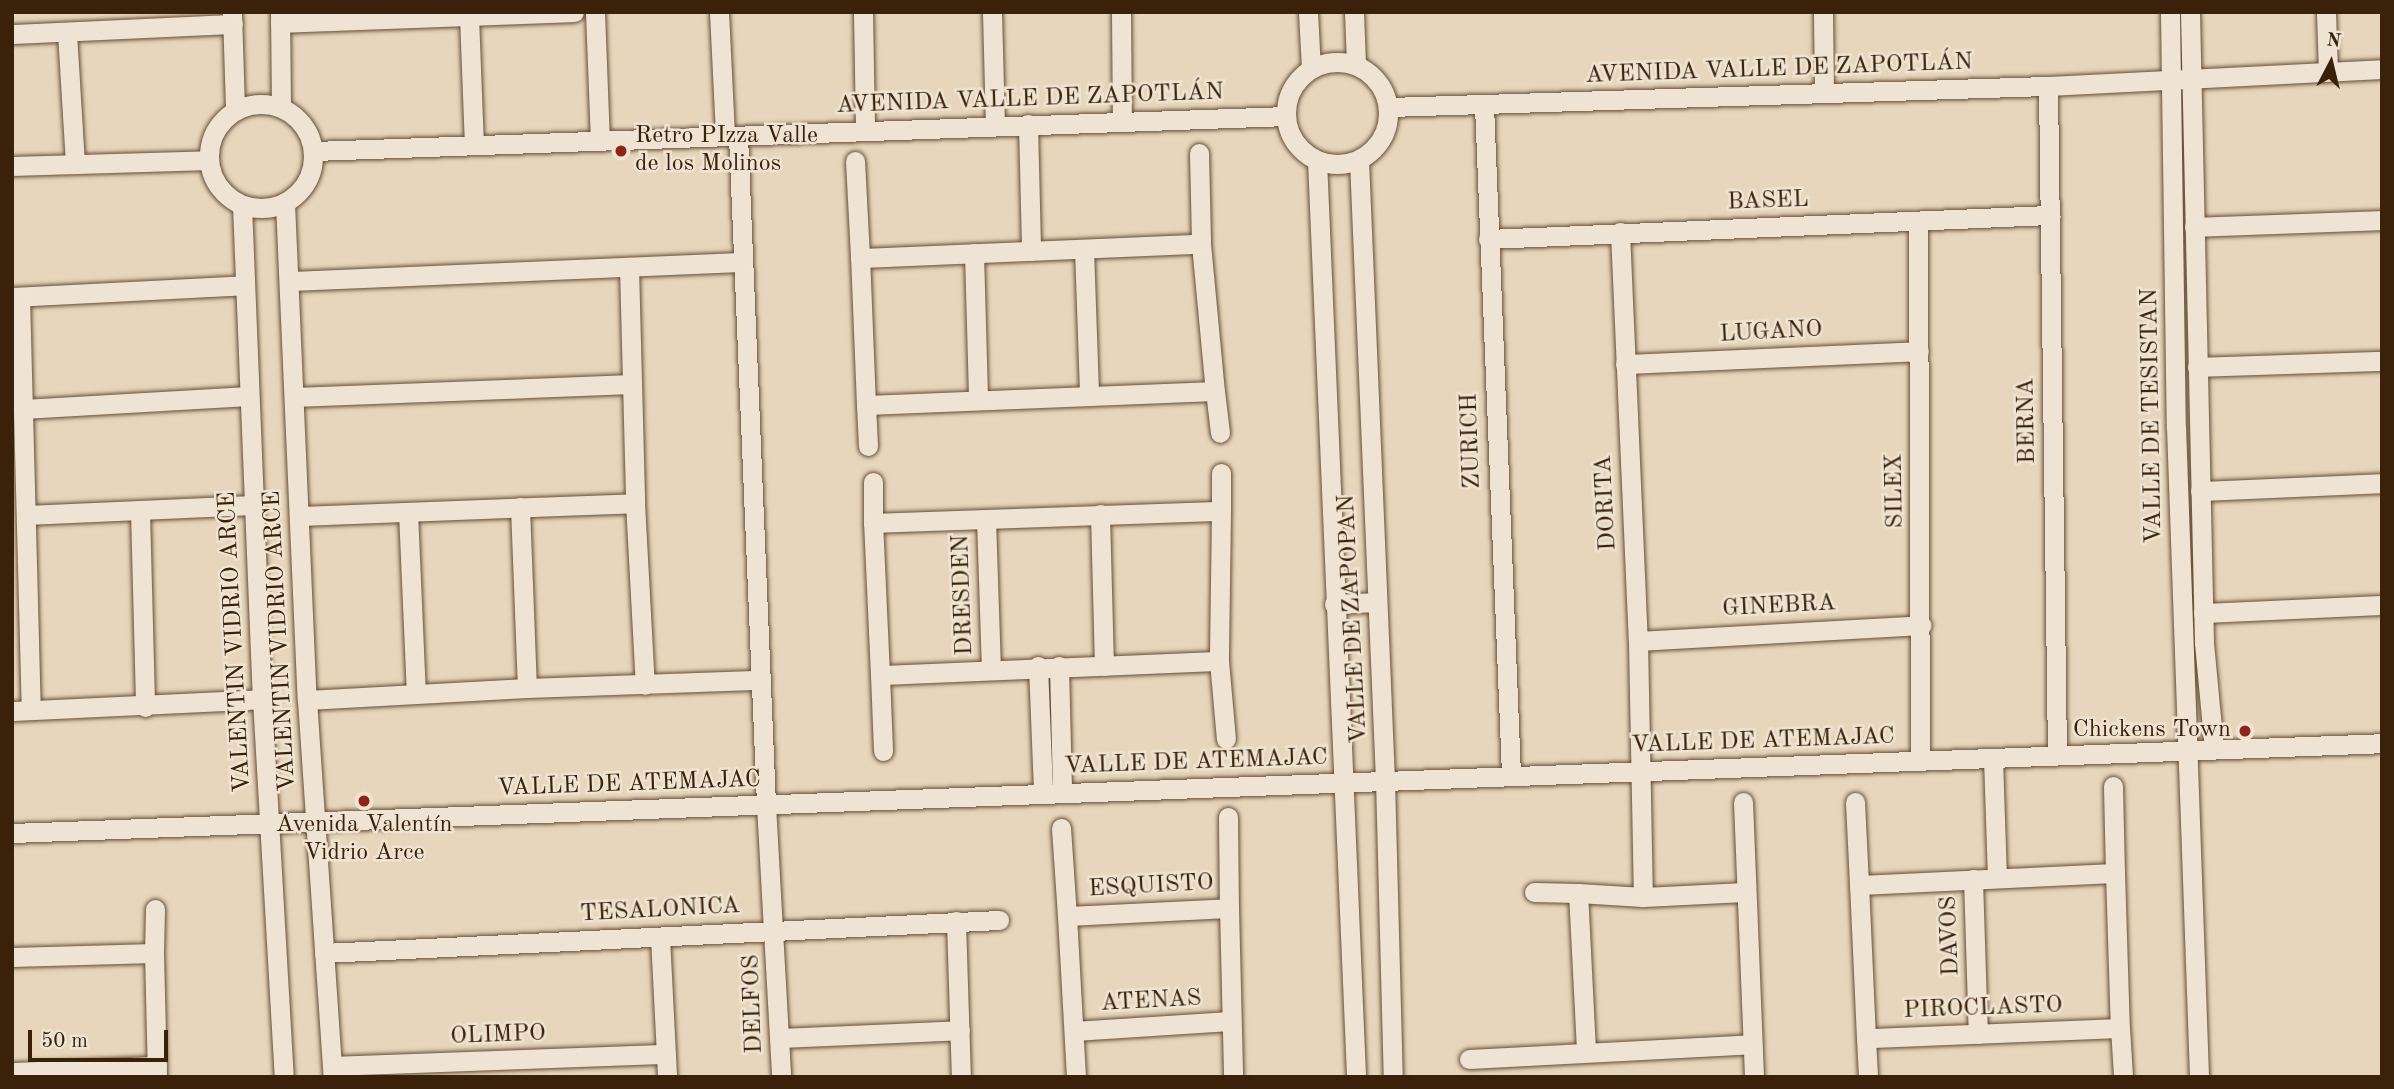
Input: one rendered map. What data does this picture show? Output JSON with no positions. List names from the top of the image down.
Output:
{
  "streets": {
    "street": [
      "AVENIDA VALLE DE ZAPOTLÁN",
      "BASEL",
      "LUGANO",
      "VALLE DE TESISTAN",
      "BERNA",
      "ZURICH",
      "SILEX",
      "DORITA",
      "DRESDEN",
      "GINEBRA",
      "VALLE DE ZAPOPAN",
      "VALENTIN VIDRIO ARCE",
      "VALLE DE ATEMAJAC",
      "ESQUISTO",
      "TESALONICA",
      "DAVOS",
      "ATENAS",
      "DELFOS",
      "PIROCLASTO",
      "OLIMPO"
    ]
  },
  "crossings": [
    ["AVENIDA VALLE DE ZAPOTLÁN", "VALLE DE TESISTAN"],
    ["AVENIDA VALLE DE ZAPOTLÁN", "BERNA"],
    ["AVENIDA VALLE DE ZAPOTLÁN", "ZURICH"],
    ["AVENIDA VALLE DE ZAPOTLÁN", "VALLE DE ZAPOPAN"],
    ["AVENIDA VALLE DE ZAPOTLÁN", "VALENTIN VIDRIO ARCE"],
    ["AVENIDA VALLE DE ZAPOTLÁN", "DELFOS"],
    ["BASEL", "BERNA"],
    ["BASEL", "ZURICH"],
    ["BASEL", "SILEX"],
    ["BASEL", "DORITA"],
    ["LUGANO", "SILEX"],
    ["LUGANO", "DORITA"],
    ["VALLE DE TESISTAN", "VALLE DE ATEMAJAC"],
    ["BERNA", "VALLE DE ATEMAJAC"],
    ["ZURICH", "VALLE DE ATEMAJAC"],
    ["SILEX", "GINEBRA"],
    ["SILEX", "VALLE DE ATEMAJAC"],
    ["DORITA", "GINEBRA"],
    ["DORITA", "VALLE DE ATEMAJAC"],
    ["VALLE DE ZAPOPAN", "VALLE DE ATEMAJAC"],
    ["VALENTIN VIDRIO ARCE", "VALLE DE ATEMAJAC"],
    ["VALENTIN VIDRIO ARCE", "TESALONICA"],
    ["VALENTIN VIDRIO ARCE", "OLIMPO"],
    ["VALLE DE ATEMAJAC", "DELFOS"],
    ["ESQUISTO", "ATENAS"],
    ["TESALONICA", "DELFOS"],
    ["DAVOS", "PIROCLASTO"]
  ],
  "places": ["Retro PIzza Valle de los Molinos", "Chickens Town", "Avenida Valentín Vidrio Arce"],
  "scale_bar": "50 m",
  "north": "top"
}
